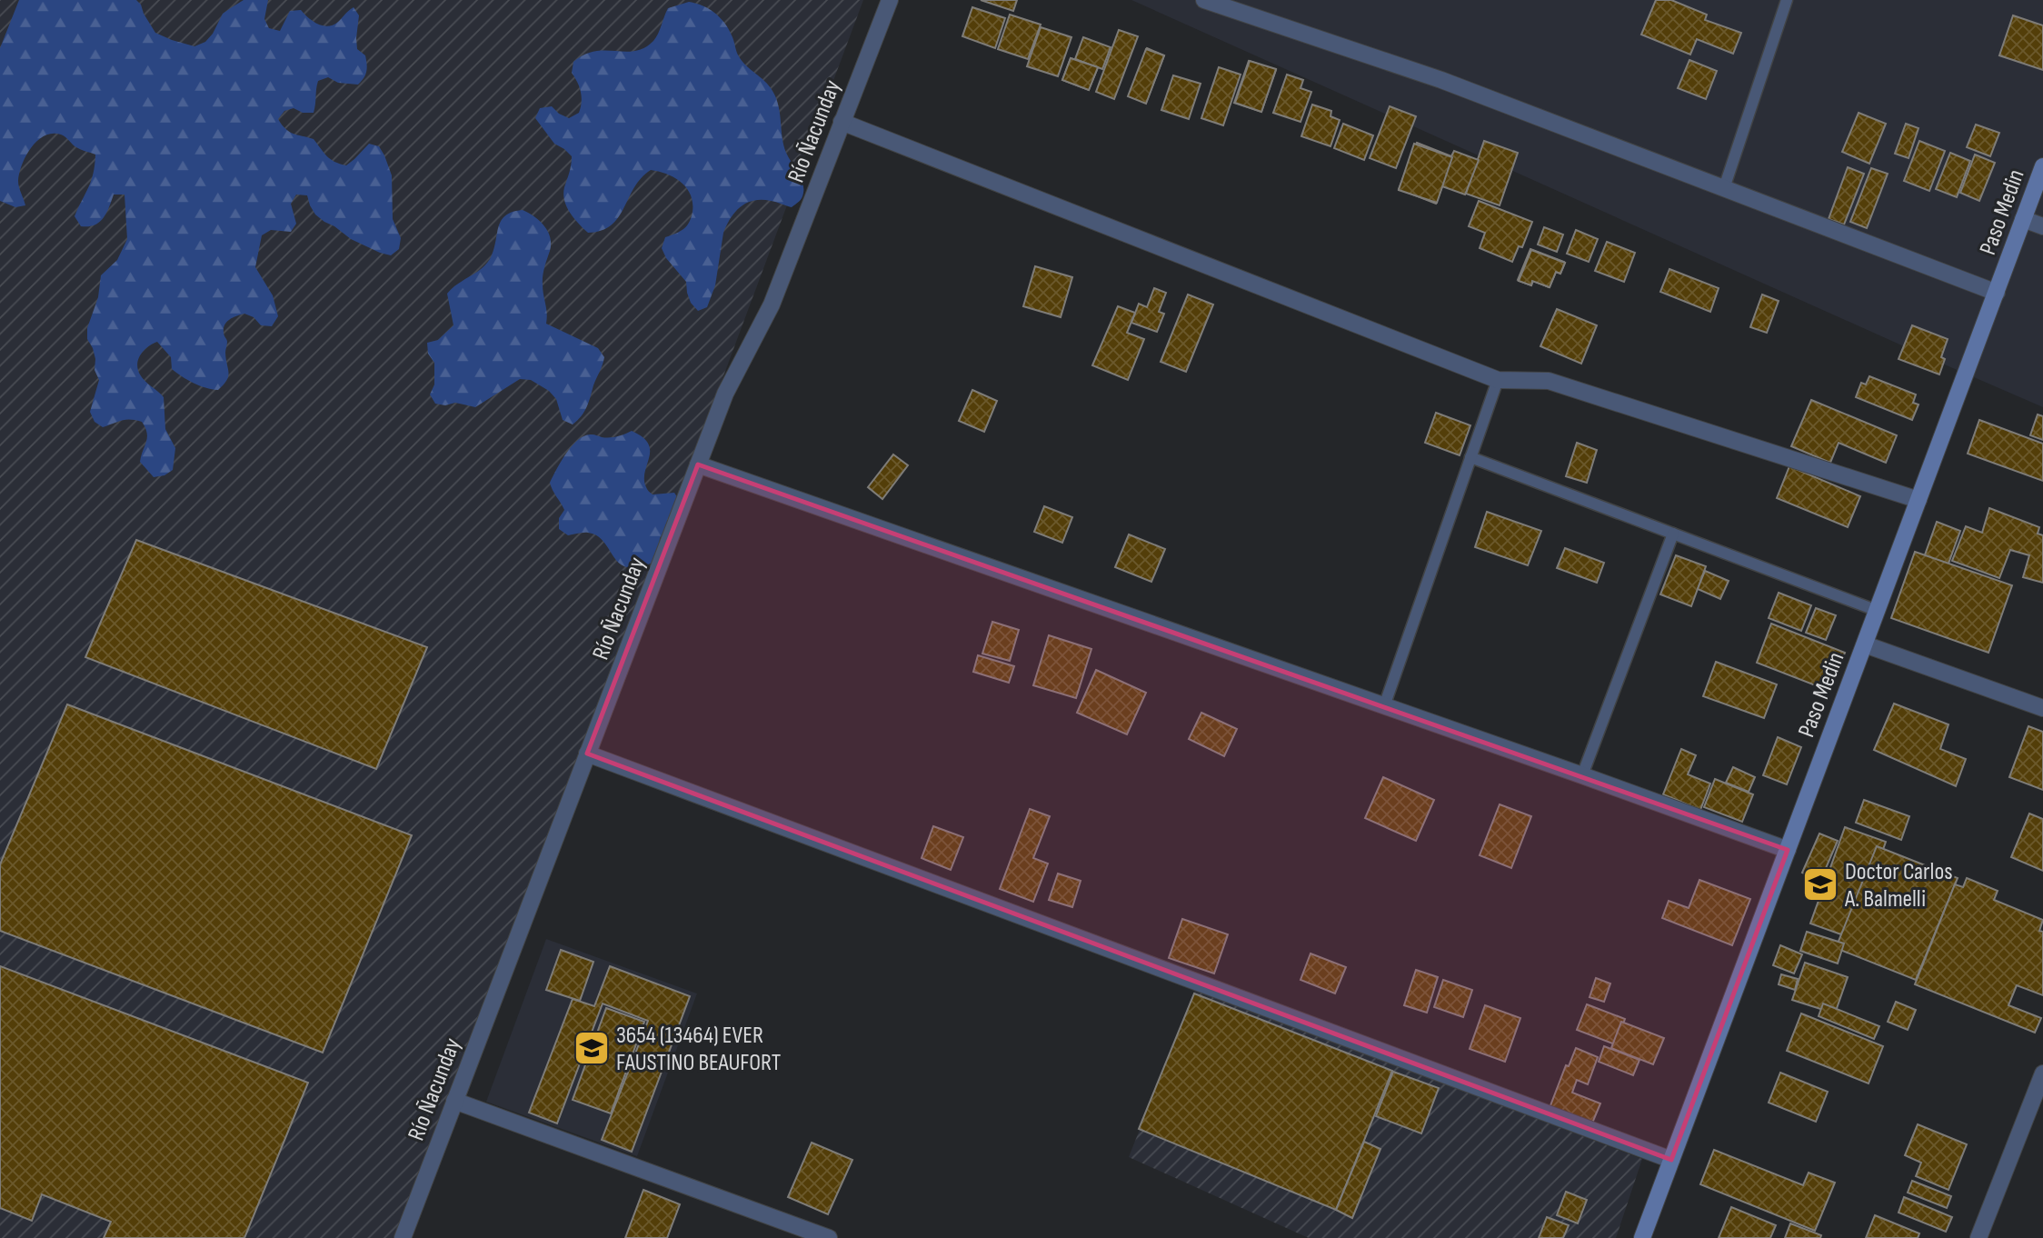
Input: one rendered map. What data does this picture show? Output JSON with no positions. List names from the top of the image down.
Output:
{
  "streets": {
    "street": ["Río Ñacunday", "Paso Medin"]
  },
  "places": {
    "school or university": ["Doctor Carlos A. Balmelli", "3654 (13464) EVER FAUSTINO BEAUFORT"]
  }
}
